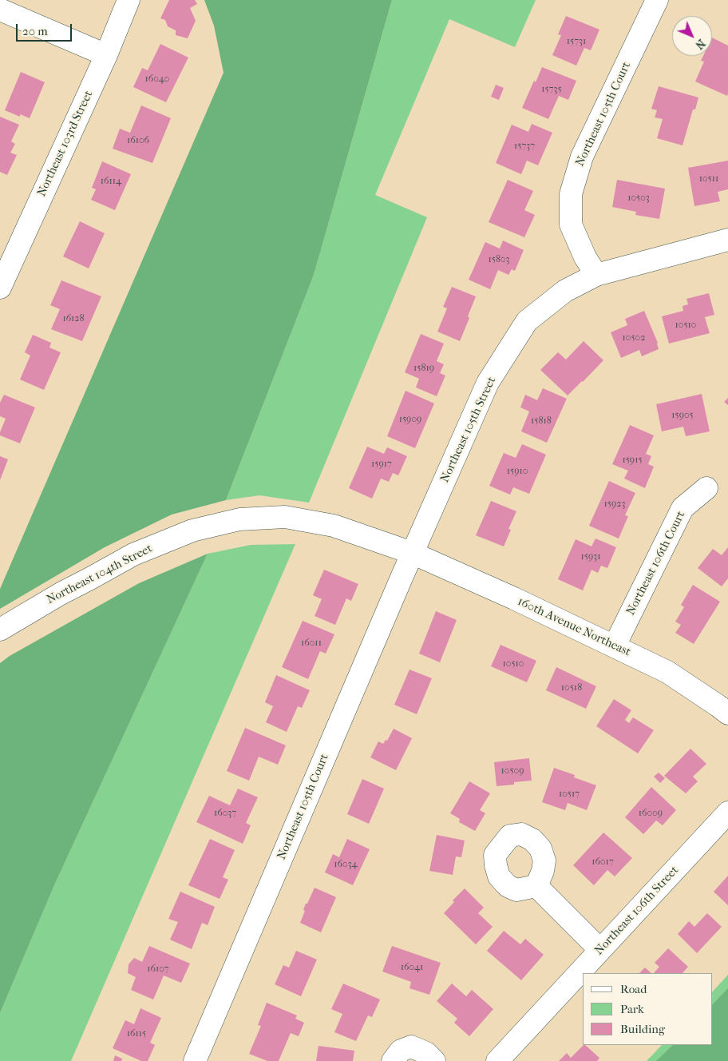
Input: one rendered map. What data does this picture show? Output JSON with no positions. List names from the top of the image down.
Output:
{
  "streets": {
    "street": [
      "Northeast 105th Court",
      "Northeast 103rd Street",
      "Northeast 105th Street",
      "Northeast 106th Court",
      "Northeast 104th Street",
      "160th Avenue Northeast",
      "Northeast 106th Street"
    ]
  },
  "crossings": [
    ["Northeast 105th Court", "Northeast 105th Street"],
    ["Northeast 105th Court", "Northeast 104th Street"],
    ["Northeast 105th Court", "160th Avenue Northeast"],
    ["Northeast 105th Street", "Northeast 104th Street"],
    ["Northeast 105th Street", "160th Avenue Northeast"],
    ["Northeast 106th Court", "160th Avenue Northeast"],
    ["Northeast 104th Street", "160th Avenue Northeast"]
  ],
  "house_numbers": [
    "15731",
    "16040",
    "15735",
    "16106",
    "15737",
    "10511",
    "16114",
    "10503",
    "15803",
    "16128",
    "10510",
    "10502",
    "15819",
    "15905",
    "15909",
    "15818",
    "15915",
    "15917",
    "15910",
    "15923",
    "15931",
    "16011",
    "10510",
    "10518",
    "10509",
    "10517",
    "16037",
    "16009",
    "16017",
    "16034",
    "16041",
    "16107",
    "16115"
  ],
  "legend": ["Road", "Park", "Building"],
  "scale_bar": "20 m",
  "north": "bottom right"
}
